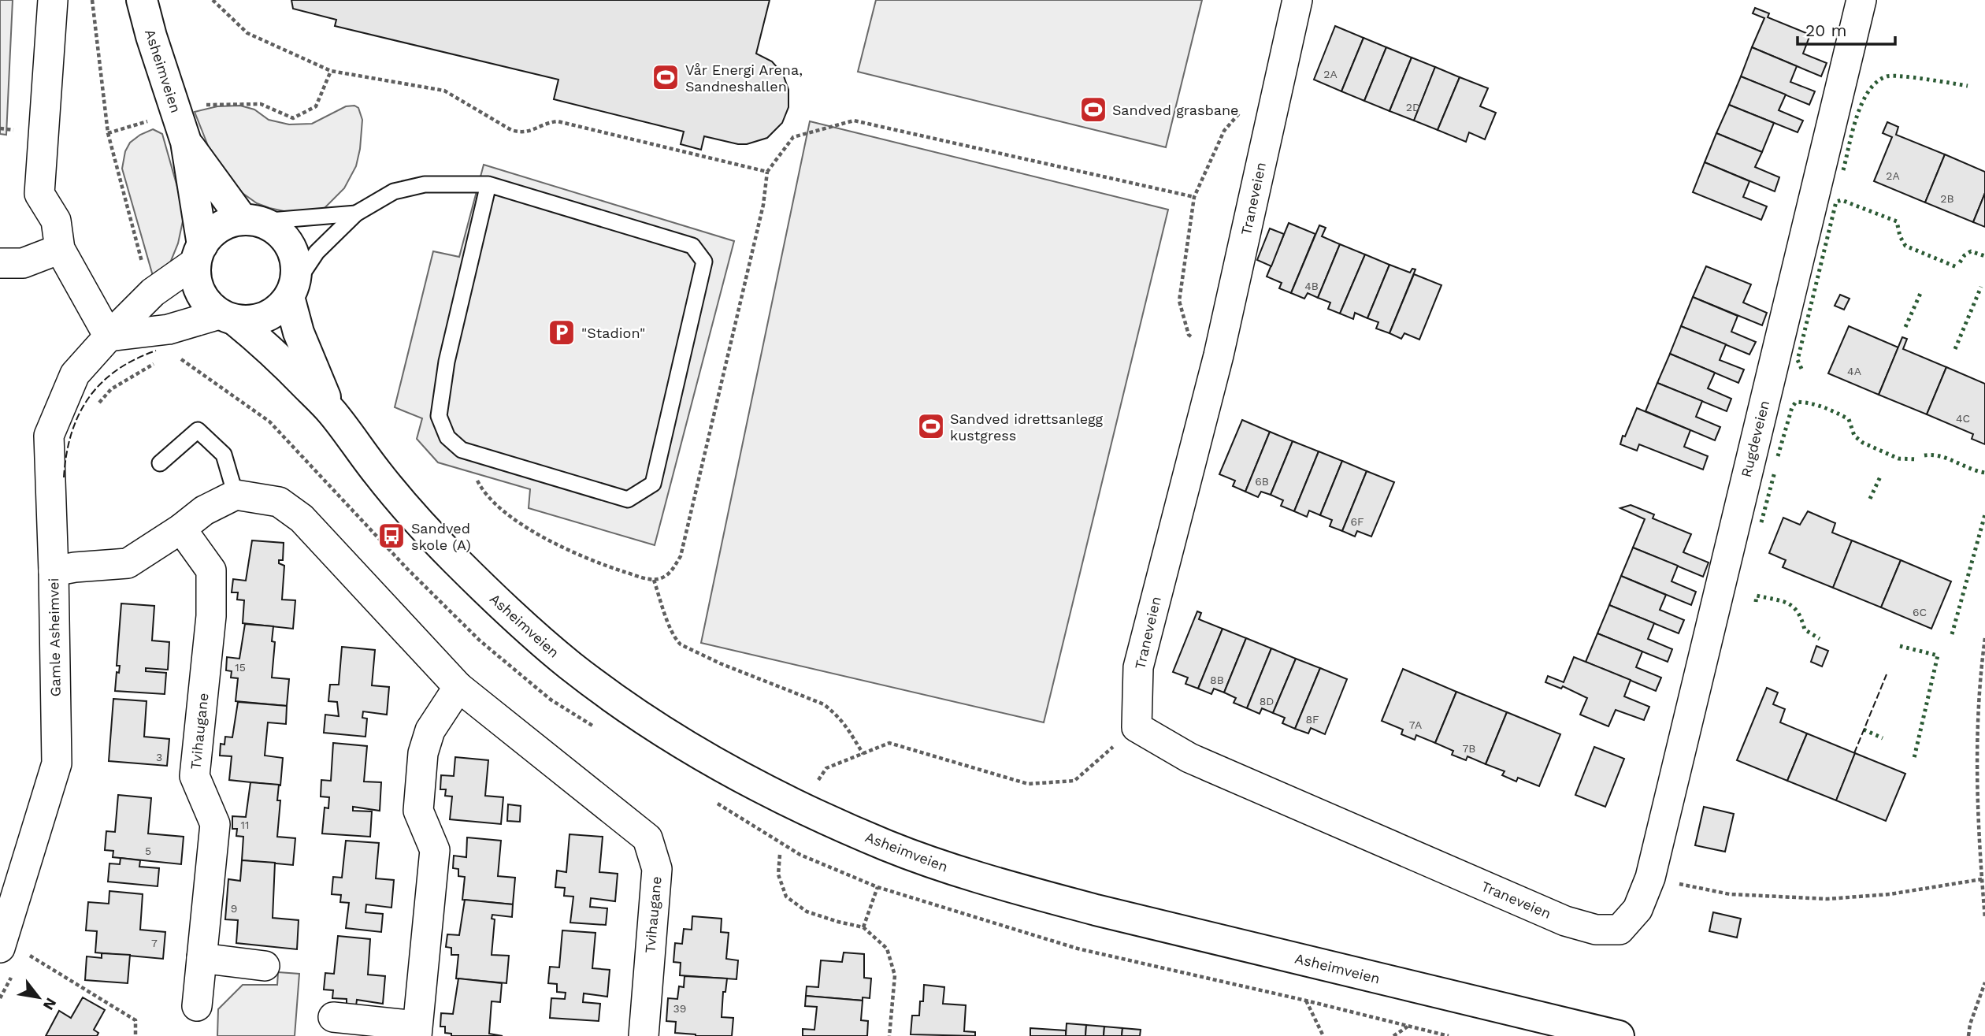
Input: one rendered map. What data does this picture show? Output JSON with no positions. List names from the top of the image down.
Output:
{
  "streets": {
    "main road": ["Asheimveien"],
    "street": [
      "Traneveien",
      "Rugdeveien",
      "Gamle Asheimvei",
      "Tvihaugane"
    ]
  },
  "crossings": [
    ["Asheimveien", "Gamle Asheimvei"],
    ["Traneveien", "Rugdeveien"]
  ],
  "places": {
    "sports": ["Vår Energi Arena, Sandneshallen", "Sandved grasbane", "Sandved idrettsanlegg kustgress"],
    "parking": ["\"Stadion\""],
    "bus stop": ["Sandved skole (A)"]
  },
  "house_numbers": [
    "2A",
    "2D",
    "2A",
    "2B",
    "4B",
    "4A",
    "4C",
    "6B",
    "6F",
    "6C",
    "15",
    "8B",
    "8D",
    "8F",
    "7A",
    "7B",
    "3",
    "11",
    "5",
    "9",
    "7",
    "39"
  ],
  "scale_bar": "20 m",
  "north": "bottom right"
}
